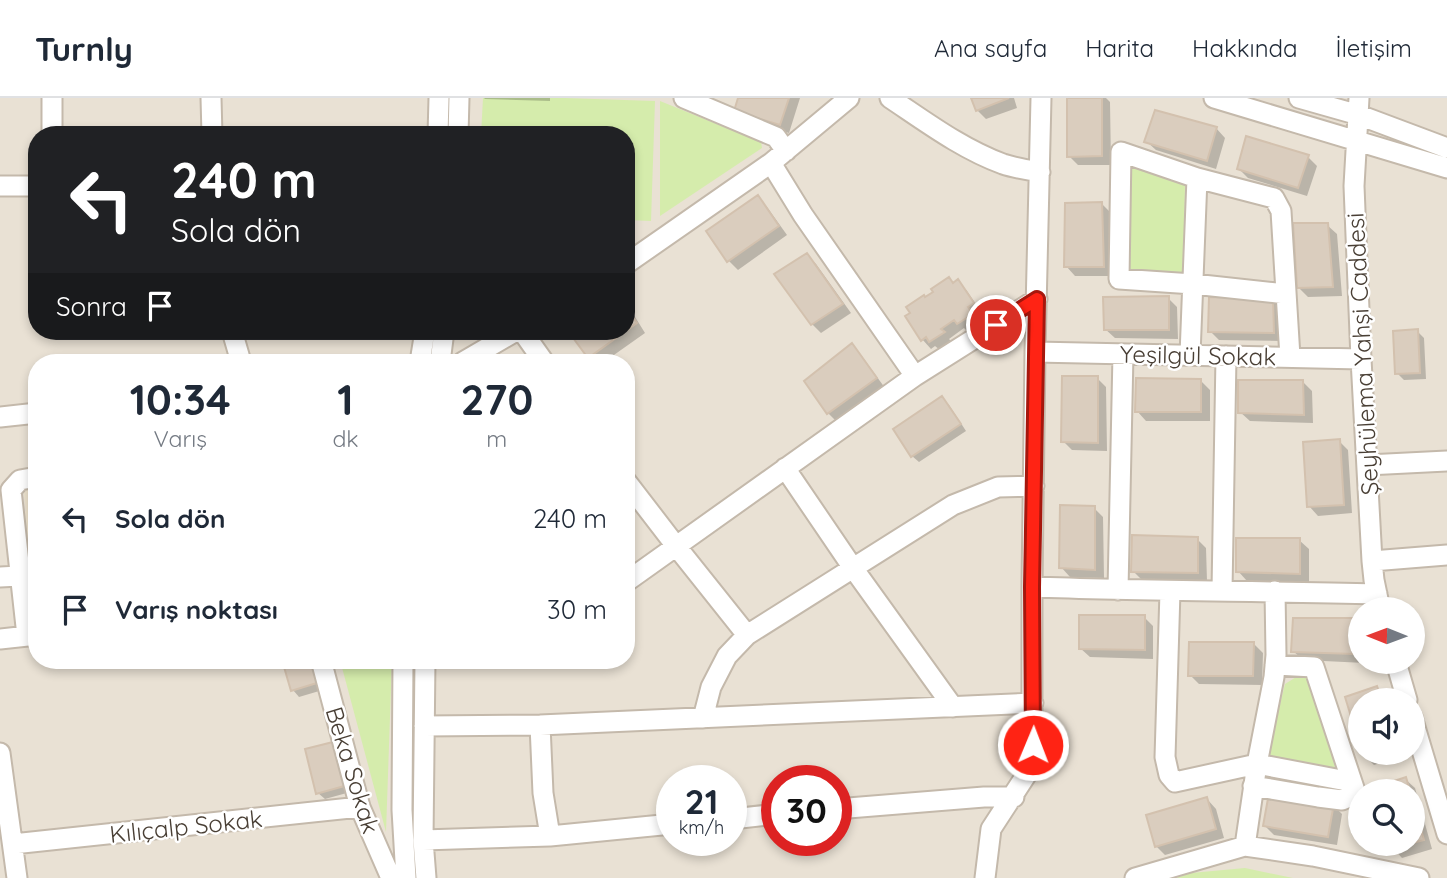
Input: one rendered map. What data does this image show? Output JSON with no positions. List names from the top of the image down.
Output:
{
  "streets": {
    "street": [
      "Şeyhülema Yahşi Caddesi",
      "Yeşilgül Sokak",
      "Beka Sokak",
      "Kılıçalp Sokak"
    ]
  },
  "crossings": [
    ["Şeyhülema Yahşi Caddesi", "Yeşilgül Sokak"],
    ["Beka Sokak", "Kılıçalp Sokak"]
  ],
  "north": "left",
  "page": {
    "header": "Turnly",
    "nav": [
      "Ana sayfa",
      "Harita",
      "Hakkında",
      "İletişim"
    ],
    "turn": ["240 m", "Sola dön"],
    "then": "Sonra",
    "eta": [
      "10:34",
      "Varış",
      "1",
      "dk",
      "270",
      "m"
    ],
    "list": [
      {
        "name": "Sola dön",
        "value": "240 m"
      },
      {
        "name": "Varış noktası",
        "value": "30 m"
      }
    ],
    "speed": "21 km/h",
    "limit": "30"
  }
}
